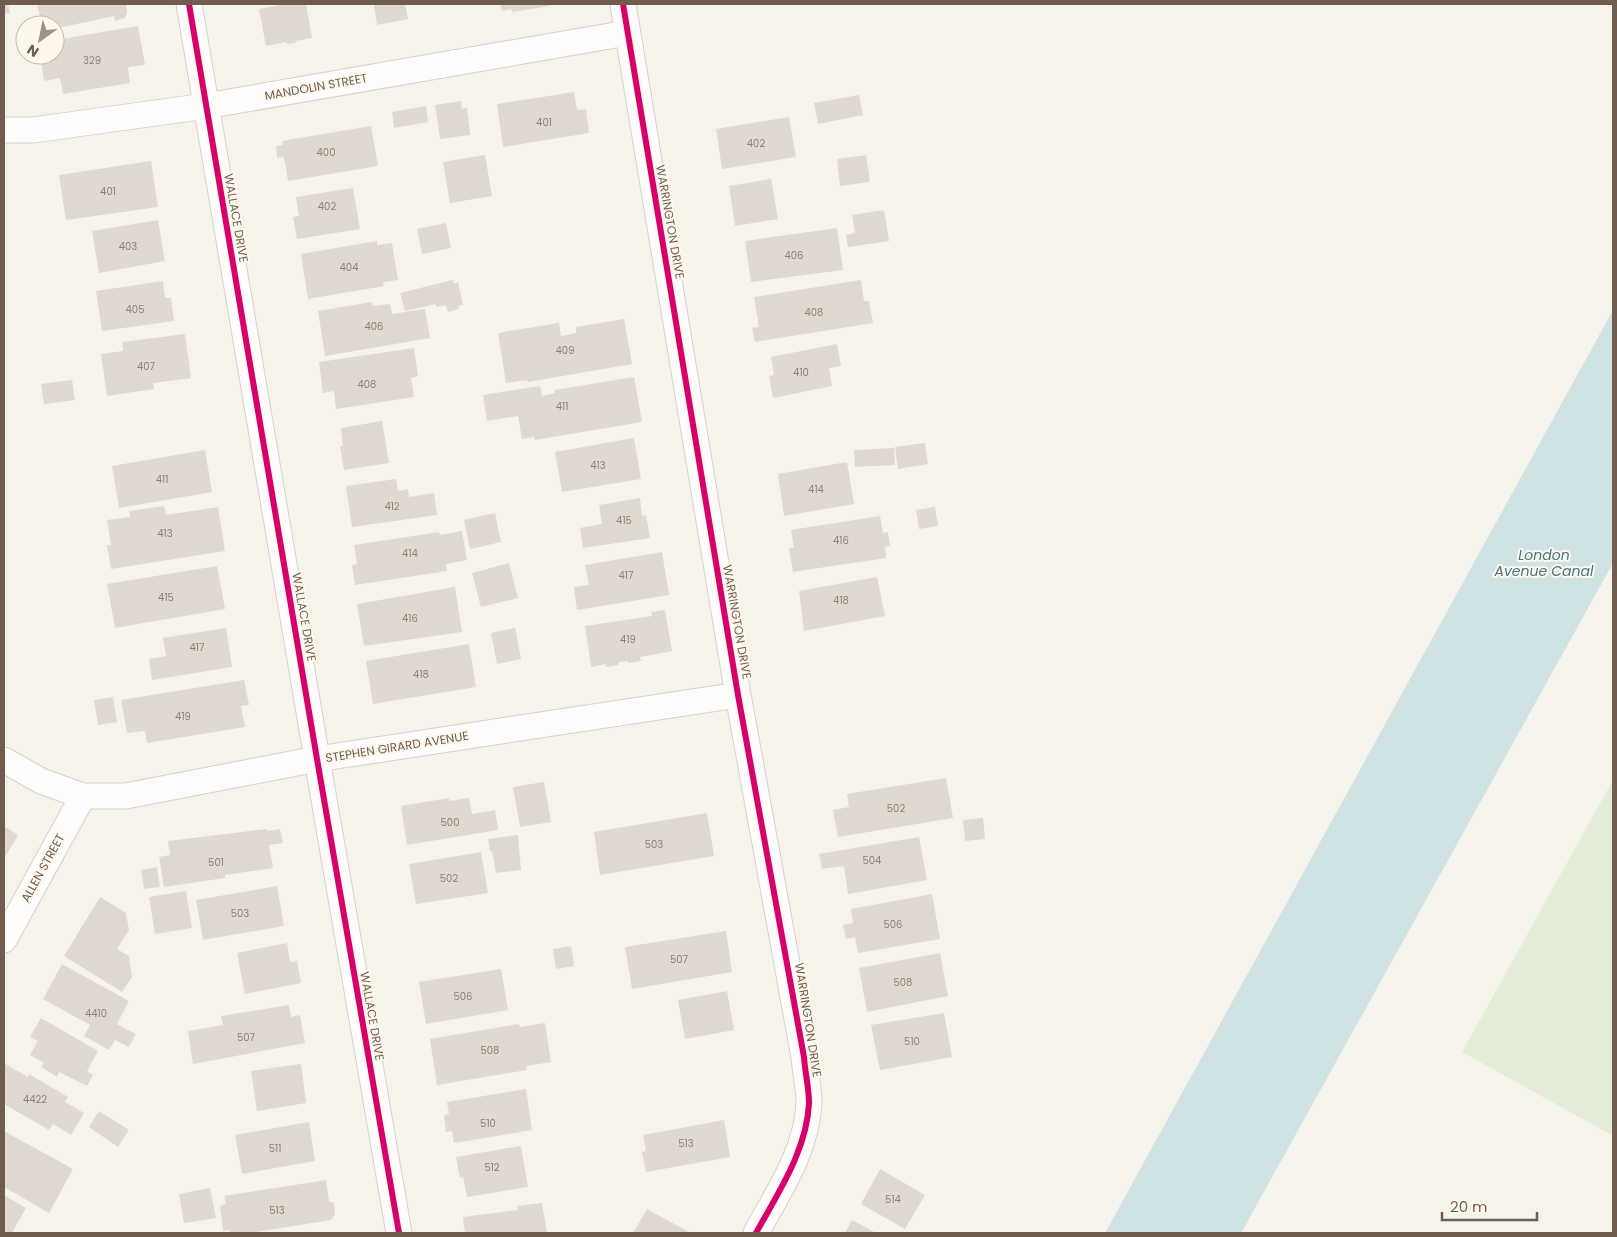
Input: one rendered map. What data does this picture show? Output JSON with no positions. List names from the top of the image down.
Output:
{
  "streets": {
    "street": [
      "MANDOLIN STREET",
      "WALLACE DRIVE",
      "WARRINGTON DRIVE",
      "STEPHEN GIRARD AVENUE",
      "ALLEN STREET"
    ]
  },
  "crossings": [
    ["MANDOLIN STREET", "WALLACE DRIVE"],
    ["MANDOLIN STREET", "WARRINGTON DRIVE"],
    ["WALLACE DRIVE", "STEPHEN GIRARD AVENUE"],
    ["WARRINGTON DRIVE", "STEPHEN GIRARD AVENUE"],
    ["STEPHEN GIRARD AVENUE", "ALLEN STREET"]
  ],
  "water": ["London Avenue Canal"],
  "house_numbers": [
    "329",
    "401",
    "402",
    "400",
    "401",
    "402",
    "403",
    "406",
    "404",
    "405",
    "408",
    "406",
    "409",
    "407",
    "410",
    "408",
    "411",
    "413",
    "411",
    "414",
    "412",
    "415",
    "413",
    "416",
    "414",
    "417",
    "415",
    "418",
    "416",
    "419",
    "417",
    "418",
    "419",
    "502",
    "500",
    "503",
    "504",
    "501",
    "502",
    "503",
    "506",
    "507",
    "508",
    "506",
    "4410",
    "507",
    "510",
    "508",
    "4422",
    "510",
    "513",
    "511",
    "512",
    "514",
    "513"
  ],
  "scale_bar": "20 m",
  "north": "bottom left"
}
